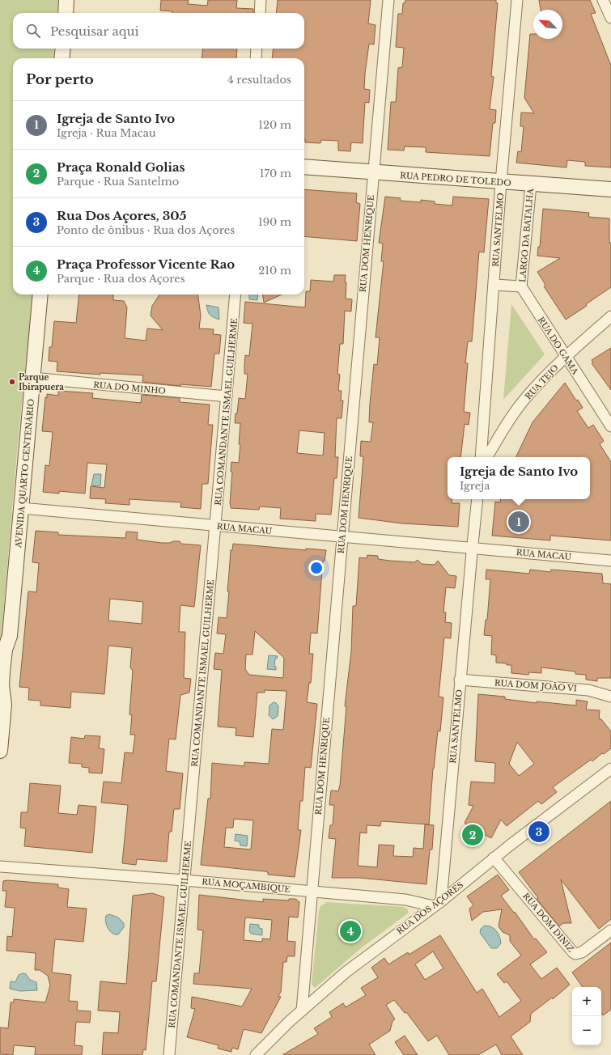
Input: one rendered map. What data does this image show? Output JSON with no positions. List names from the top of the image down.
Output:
{
  "streets": {
    "street": [
      "RUA PEDRO DE TOLEDO",
      "RUA SANTELMO",
      "LARGO DA BATALHA",
      "RUA DOM HENRIQUE",
      "RUA DO GAMA",
      "RUA TEJO",
      "RUA DO MINHO",
      "RUA COMANDANTE ISMAEL GUILHERME",
      "AVENIDA QUARTO CENTENÁRIO",
      "RUA MACAU",
      "RUA DOM JOÃO VI",
      "RUA MOÇAMBIQUE",
      "RUA DOS AÇORES",
      "RUA DOM DINIZ"
    ]
  },
  "crossings": [
    ["RUA PEDRO DE TOLEDO", "RUA SANTELMO"],
    ["RUA PEDRO DE TOLEDO", "LARGO DA BATALHA"],
    ["RUA PEDRO DE TOLEDO", "RUA DOM HENRIQUE"],
    ["RUA SANTELMO", "RUA MACAU"],
    ["RUA SANTELMO", "RUA DOM JOÃO VI"],
    ["RUA SANTELMO", "RUA MOÇAMBIQUE"],
    ["RUA SANTELMO", "RUA DOS AÇORES"],
    ["LARGO DA BATALHA", "RUA DO GAMA"],
    ["RUA DOM HENRIQUE", "RUA MACAU"],
    ["RUA DOM HENRIQUE", "RUA MOÇAMBIQUE"],
    ["RUA DOM HENRIQUE", "RUA DOS AÇORES"],
    ["RUA DO GAMA", "RUA TEJO"],
    ["RUA DO MINHO", "RUA COMANDANTE ISMAEL GUILHERME"],
    ["RUA DO MINHO", "AVENIDA QUARTO CENTENÁRIO"],
    ["RUA COMANDANTE ISMAEL GUILHERME", "RUA MACAU"],
    ["RUA COMANDANTE ISMAEL GUILHERME", "RUA MOÇAMBIQUE"],
    ["AVENIDA QUARTO CENTENÁRIO", "RUA MACAU"],
    ["RUA MOÇAMBIQUE", "RUA DOS AÇORES"],
    ["RUA DOS AÇORES", "RUA DOM DINIZ"]
  ],
  "places": ["Parque Ibirapuera"],
  "north": "top left",
  "page": {
    "search": "Pesquisar aqui",
    "heading": ["Por perto", "4 resultados"],
    "list": [
      {
        "mark": "1",
        "name": "Igreja de Santo Ivo",
        "note": "Igreja · Rua Macau",
        "value": "120 m"
      },
      {
        "mark": "2",
        "name": "Praça Ronald Golias",
        "note": "Parque · Rua Santelmo",
        "value": "170 m"
      },
      {
        "mark": "3",
        "name": "Rua Dos Açores, 305",
        "note": "Ponto de ônibus · Rua dos Açores",
        "value": "190 m"
      },
      {
        "mark": "4",
        "name": "Praça Professor Vicente Rao",
        "note": "Parque · Rua dos Açores",
        "value": "210 m"
      }
    ],
    "popup": ["Igreja de Santo Ivo", "Igreja"],
    "pins": [
      "1",
      "3",
      "2",
      "4"
    ],
    "map_buttons": ["+", "−"]
  }
}
